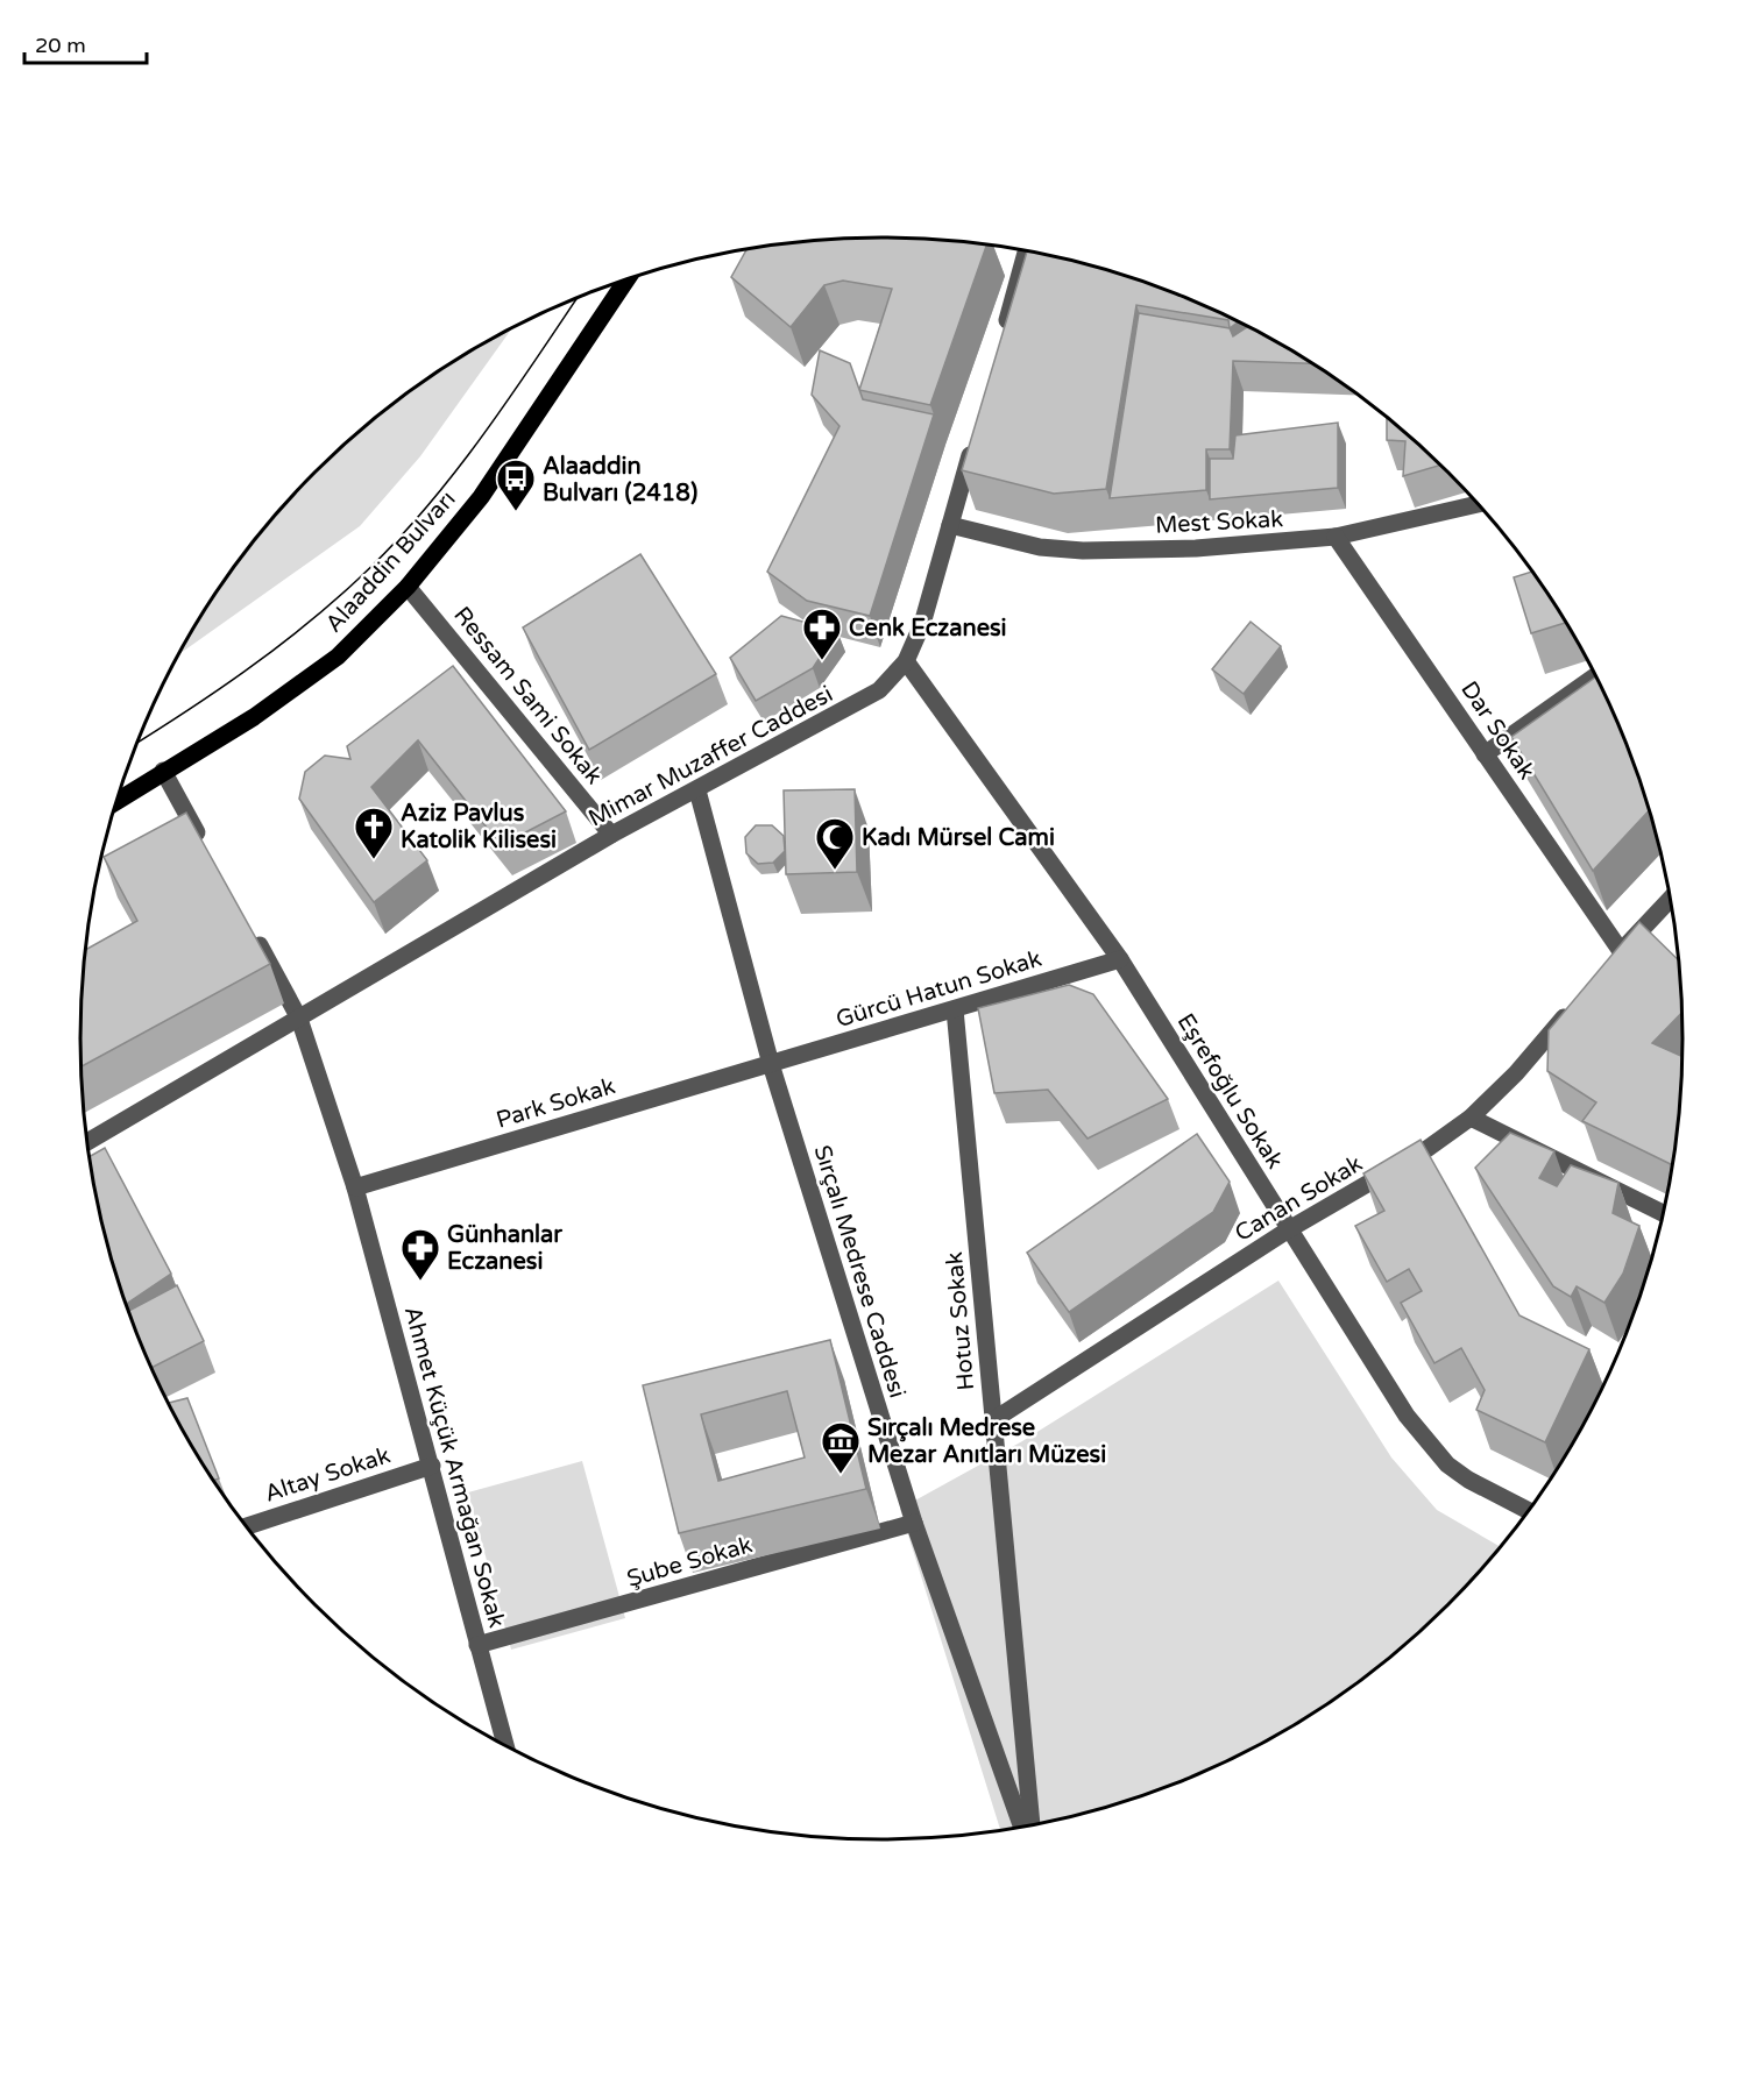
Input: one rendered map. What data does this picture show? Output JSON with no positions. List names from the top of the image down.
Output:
{
  "streets": {
    "main road": ["Alaaddin Bulvarı"],
    "street": [
      "Mest Sokak",
      "Ressam Sami Sokak",
      "Dar Sokak",
      "Mimar Muzaffer Caddesi",
      "Gürcü Hatun Sokak",
      "Eşrefoğlu Sokak",
      "Park Sokak",
      "Canan Sokak",
      "Sırçalı Medrese Caddesi",
      "Hotuz Sokak",
      "Ahmet Küçük Armağan Sokak",
      "Altay Sokak",
      "Şube Sokak"
    ]
  },
  "crossings": [
    ["Mest Sokak", "Dar Sokak"],
    ["Mest Sokak", "Mimar Muzaffer Caddesi"],
    ["Alaaddin Bulvarı", "Ressam Sami Sokak"],
    ["Ressam Sami Sokak", "Mimar Muzaffer Caddesi"],
    ["Mimar Muzaffer Caddesi", "Eşrefoğlu Sokak"],
    ["Mimar Muzaffer Caddesi", "Sırçalı Medrese Caddesi"],
    ["Mimar Muzaffer Caddesi", "Ahmet Küçük Armağan Sokak"],
    ["Gürcü Hatun Sokak", "Eşrefoğlu Sokak"],
    ["Gürcü Hatun Sokak", "Park Sokak"],
    ["Gürcü Hatun Sokak", "Sırçalı Medrese Caddesi"],
    ["Gürcü Hatun Sokak", "Hotuz Sokak"],
    ["Eşrefoğlu Sokak", "Canan Sokak"],
    ["Park Sokak", "Sırçalı Medrese Caddesi"],
    ["Park Sokak", "Ahmet Küçük Armağan Sokak"],
    ["Canan Sokak", "Hotuz Sokak"],
    ["Sırçalı Medrese Caddesi", "Şube Sokak"],
    ["Ahmet Küçük Armağan Sokak", "Altay Sokak"],
    ["Ahmet Küçük Armağan Sokak", "Şube Sokak"]
  ],
  "places": {
    "bus stop": ["Alaaddin Bulvarı (2418)"],
    "pharmacy": ["Cenk Eczanesi", "Günhanlar Eczanesi"],
    "church": ["Aziz Pavlus Katolik Kilisesi"],
    "mosque": ["Kadı Mürsel Cami"],
    "museum": ["Sırçalı Medrese Mezar Anıtları Müzesi"]
  },
  "scale_bar": "20 m"
}
